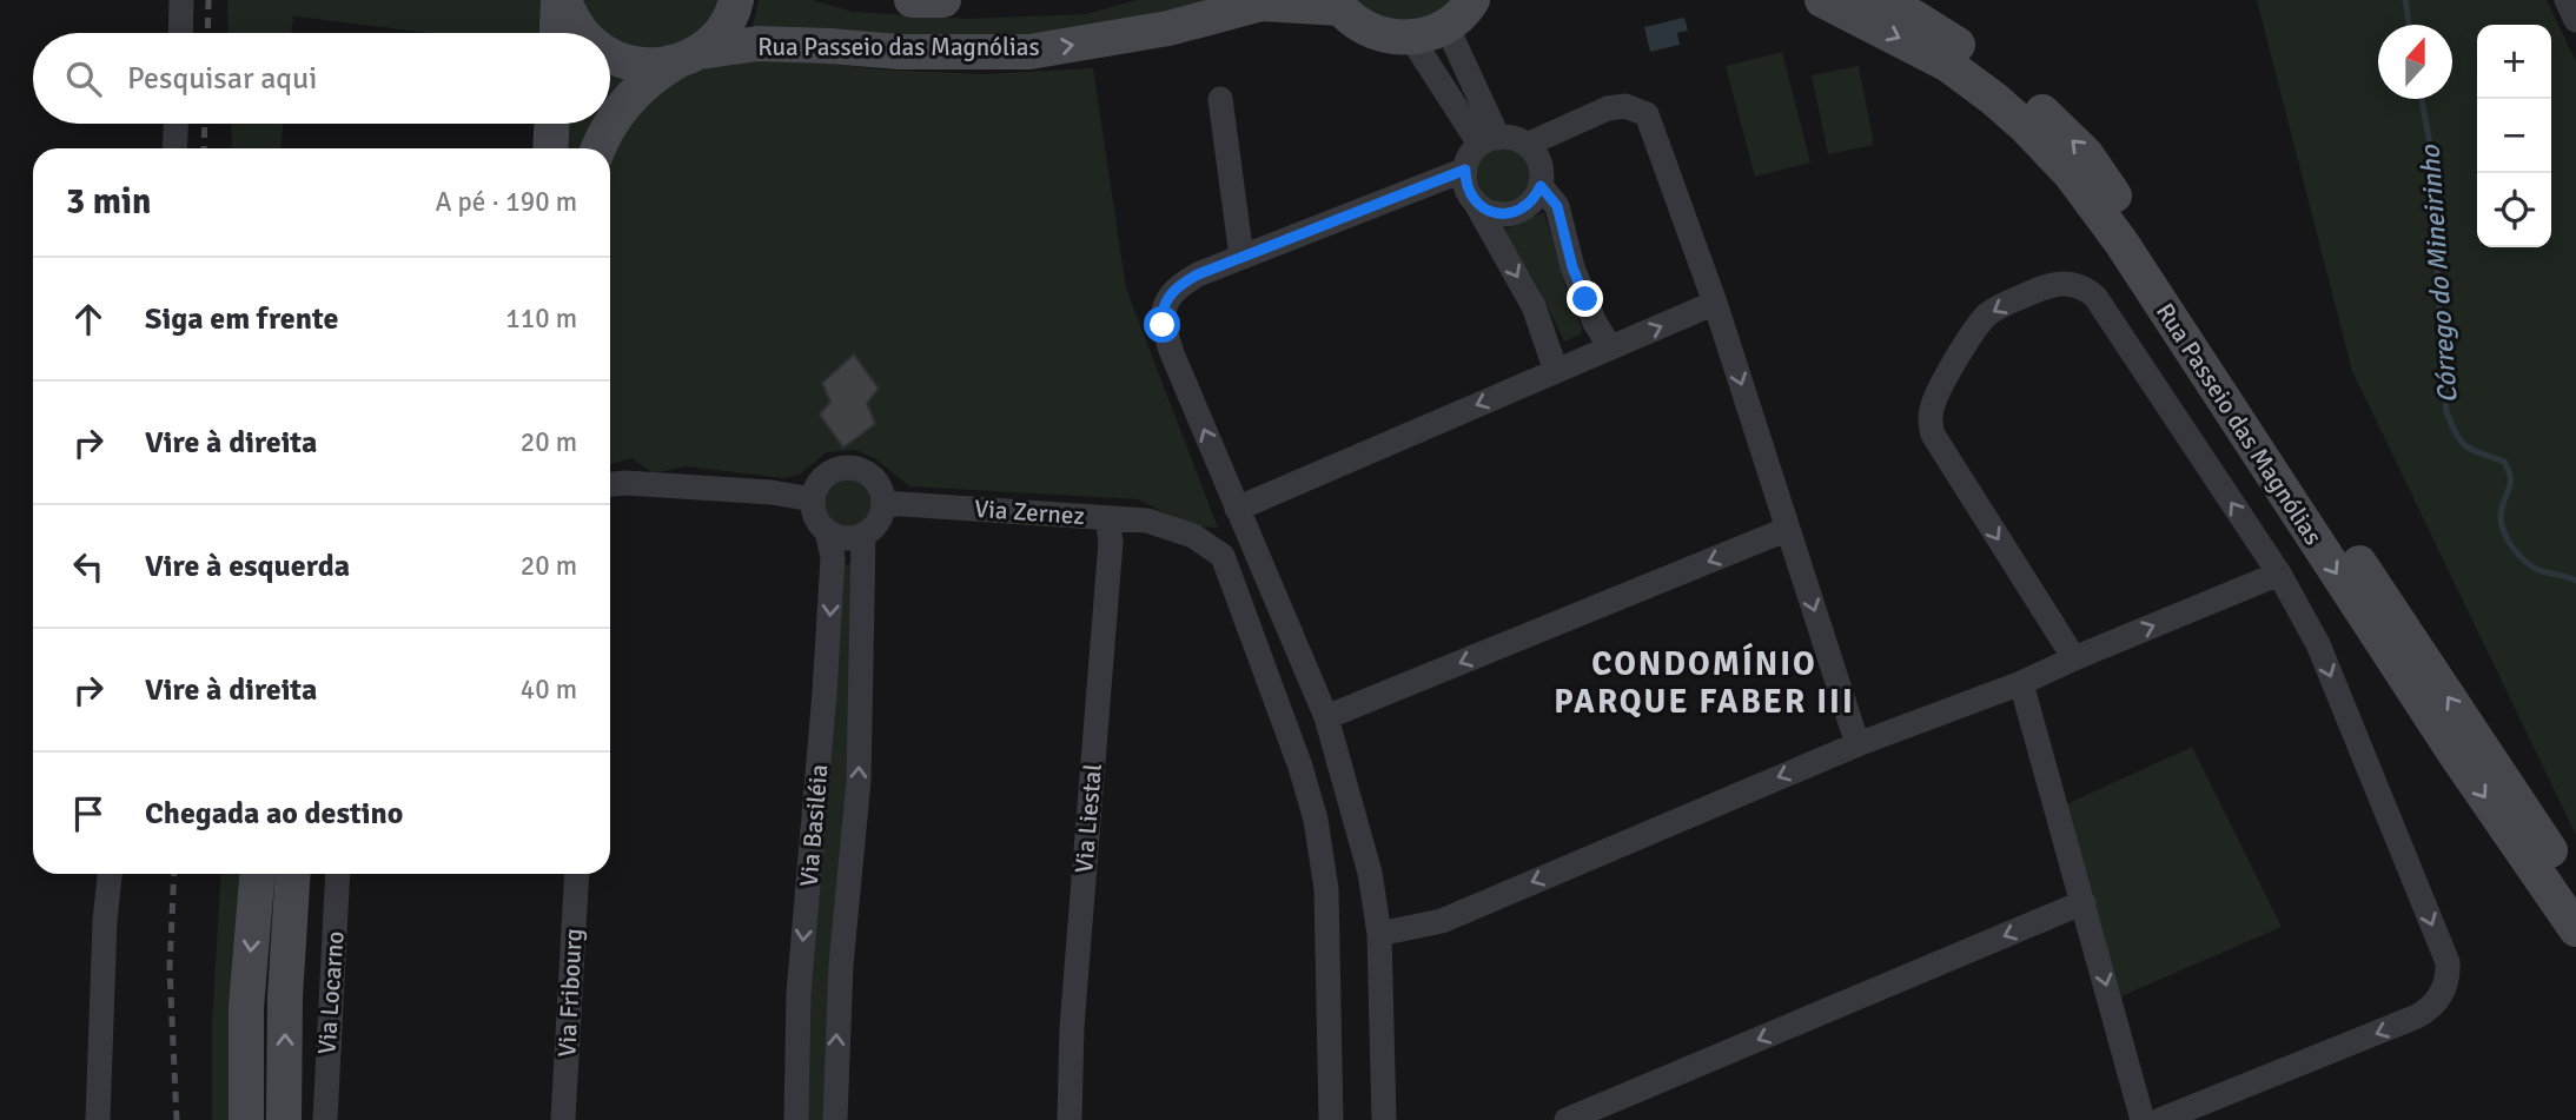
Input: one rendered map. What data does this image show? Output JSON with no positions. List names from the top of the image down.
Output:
{
  "streets": {
    "street": [
      "Rua Passeio das Magnólias",
      "Via Zernez",
      "Via Liestal",
      "Via Basiléia",
      "Via Locarno",
      "Via Fribourg"
    ]
  },
  "crossings": [
    ["Via Zernez", "Via Liestal"],
    ["Via Zernez", "Via Basiléia"]
  ],
  "districts": ["CONDOMÍNIO PARQUE FABER III"],
  "water": ["Córrego do Mineirinho"],
  "north": "top",
  "page": {
    "map_buttons": ["+", "−"],
    "search": "Pesquisar aqui",
    "heading": ["3 min", "A pé · 190 m"],
    "list": [
      ["Siga em frente", "110 m"],
      ["Vire à direita", "20 m"],
      ["Vire à esquerda", "20 m"],
      ["Vire à direita", "40 m"],
      "Chegada ao destino"
    ]
  }
}
